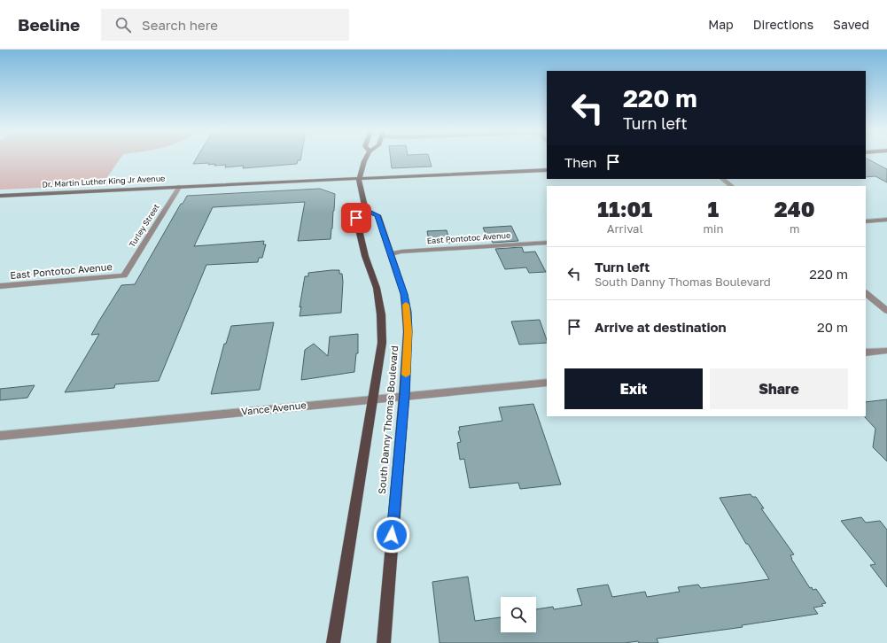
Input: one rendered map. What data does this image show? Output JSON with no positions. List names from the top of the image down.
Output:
{
  "streets": {
    "main road": ["Dr. Martin Luther King Jr Avenue", "South Danny Thomas Boulevard"],
    "street": ["Turley Street", "East Pontotoc Avenue", "Vance Avenue"]
  },
  "crossings": [
    ["Dr. Martin Luther King Jr Avenue", "Turley Street"],
    ["Turley Street", "East Pontotoc Avenue"],
    ["East Pontotoc Avenue", "South Danny Thomas Boulevard"],
    ["Vance Avenue", "South Danny Thomas Boulevard"]
  ],
  "page": {
    "header": "Beeline",
    "search": "Search here",
    "nav": ["Map", "Directions", "Saved"],
    "turn": ["220 m", "Turn left"],
    "then": "Then",
    "eta": [
      "11:01",
      "Arrival",
      "1",
      "min",
      "240",
      "m"
    ],
    "list": [
      {
        "name": "Turn left",
        "note": "South Danny Thomas Boulevard",
        "value": "220 m"
      },
      {
        "name": "Arrive at destination",
        "value": "20 m"
      }
    ],
    "buttons": ["Exit", "Share"]
  }
}
